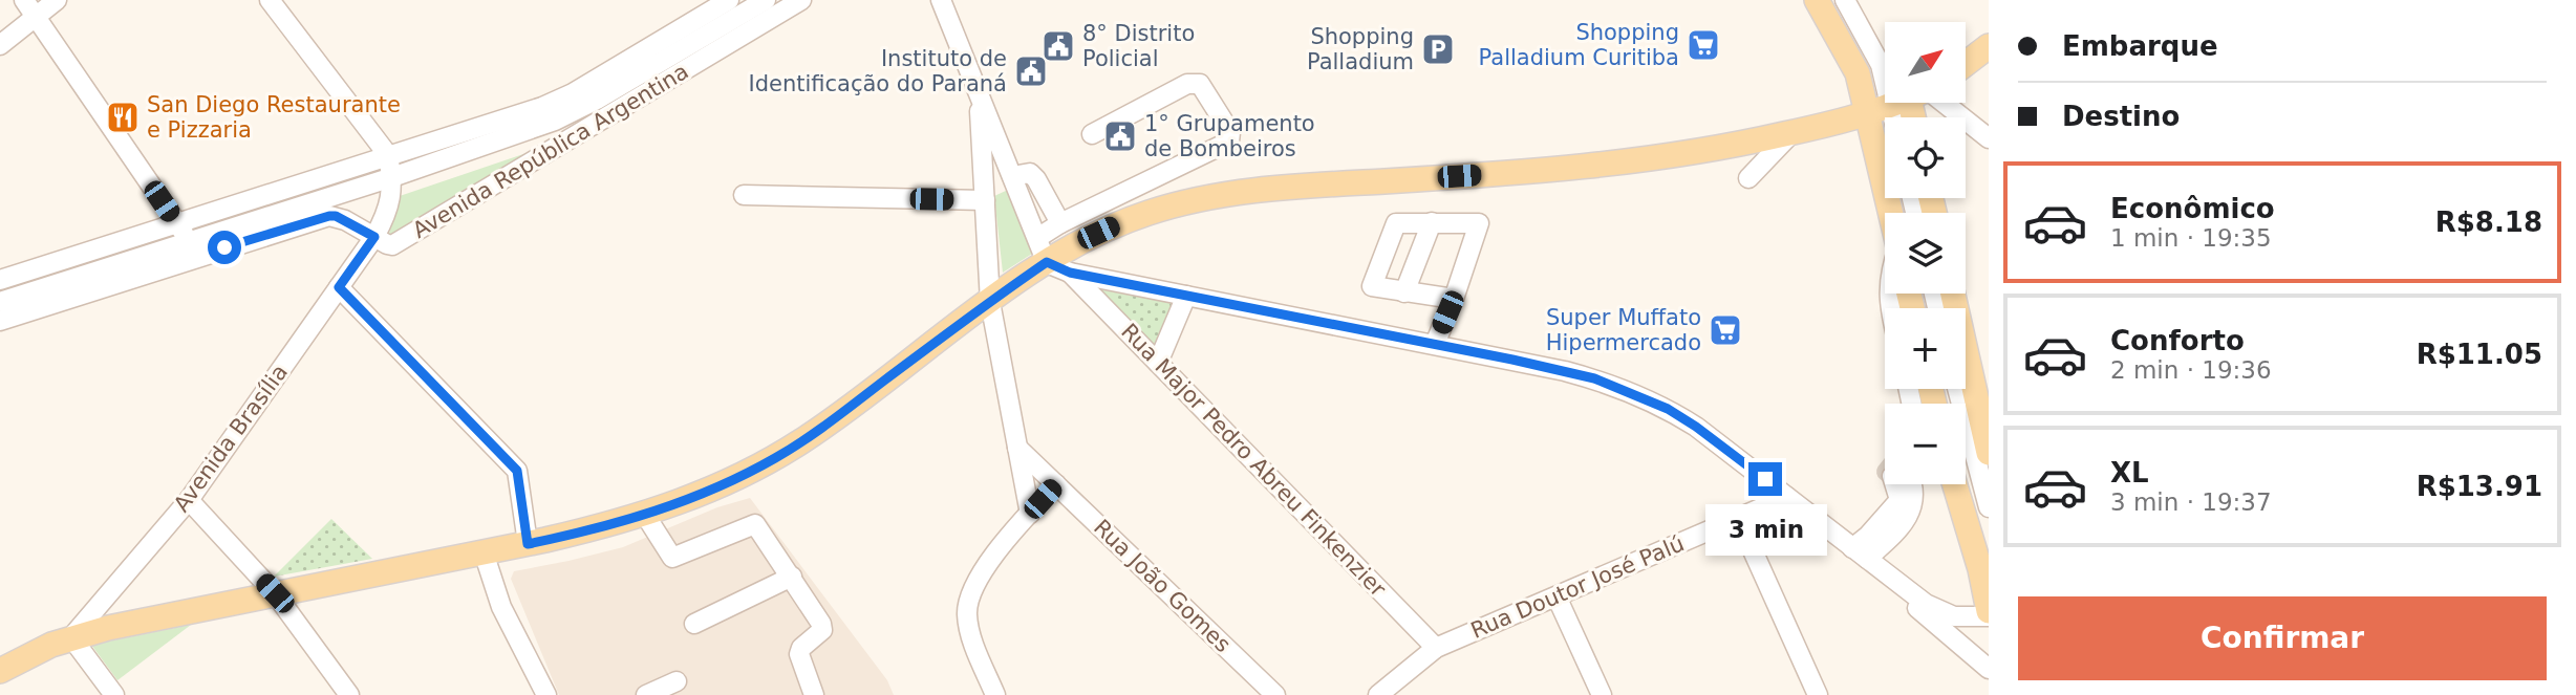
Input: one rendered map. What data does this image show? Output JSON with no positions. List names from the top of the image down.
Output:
{
  "streets": {
    "main road": ["Avenida Brasília"],
    "street": [
      "Avenida República Argentina",
      "Rua Major Pedro Abreu Finkenzier",
      "Rua João Gomes",
      "Rua Doutor José Palú"
    ]
  },
  "crossings": [
    ["Avenida República Argentina", "Avenida Brasília"],
    ["Rua Major Pedro Abreu Finkenzier", "Rua Doutor José Palú"]
  ],
  "places": {
    "supermarket": ["Shopping Palladium Curitiba", "Super Muffato Hipermercado"],
    "public building": ["8° Distrito Policial", "Instituto de Identificação do Paraná", "1° Grupamento de Bombeiros"],
    "parking": ["Shopping Palladium"],
    "restaurant": ["San Diego Restaurante e Pizzaria"]
  },
  "north": "top right",
  "page": {
    "banner": ["Embarque", "Destino"],
    "map_buttons": ["+", "−"],
    "list": [
      {
        "name": "Econômico",
        "note": "1 min · 19:35",
        "value": "R$8.18"
      },
      {
        "name": "Conforto",
        "note": "2 min · 19:36",
        "value": "R$11.05"
      },
      {
        "name": "XL",
        "note": "3 min · 19:37",
        "value": "R$13.91"
      }
    ],
    "bubble": "3 min",
    "buttons": "Confirmar"
  }
}
